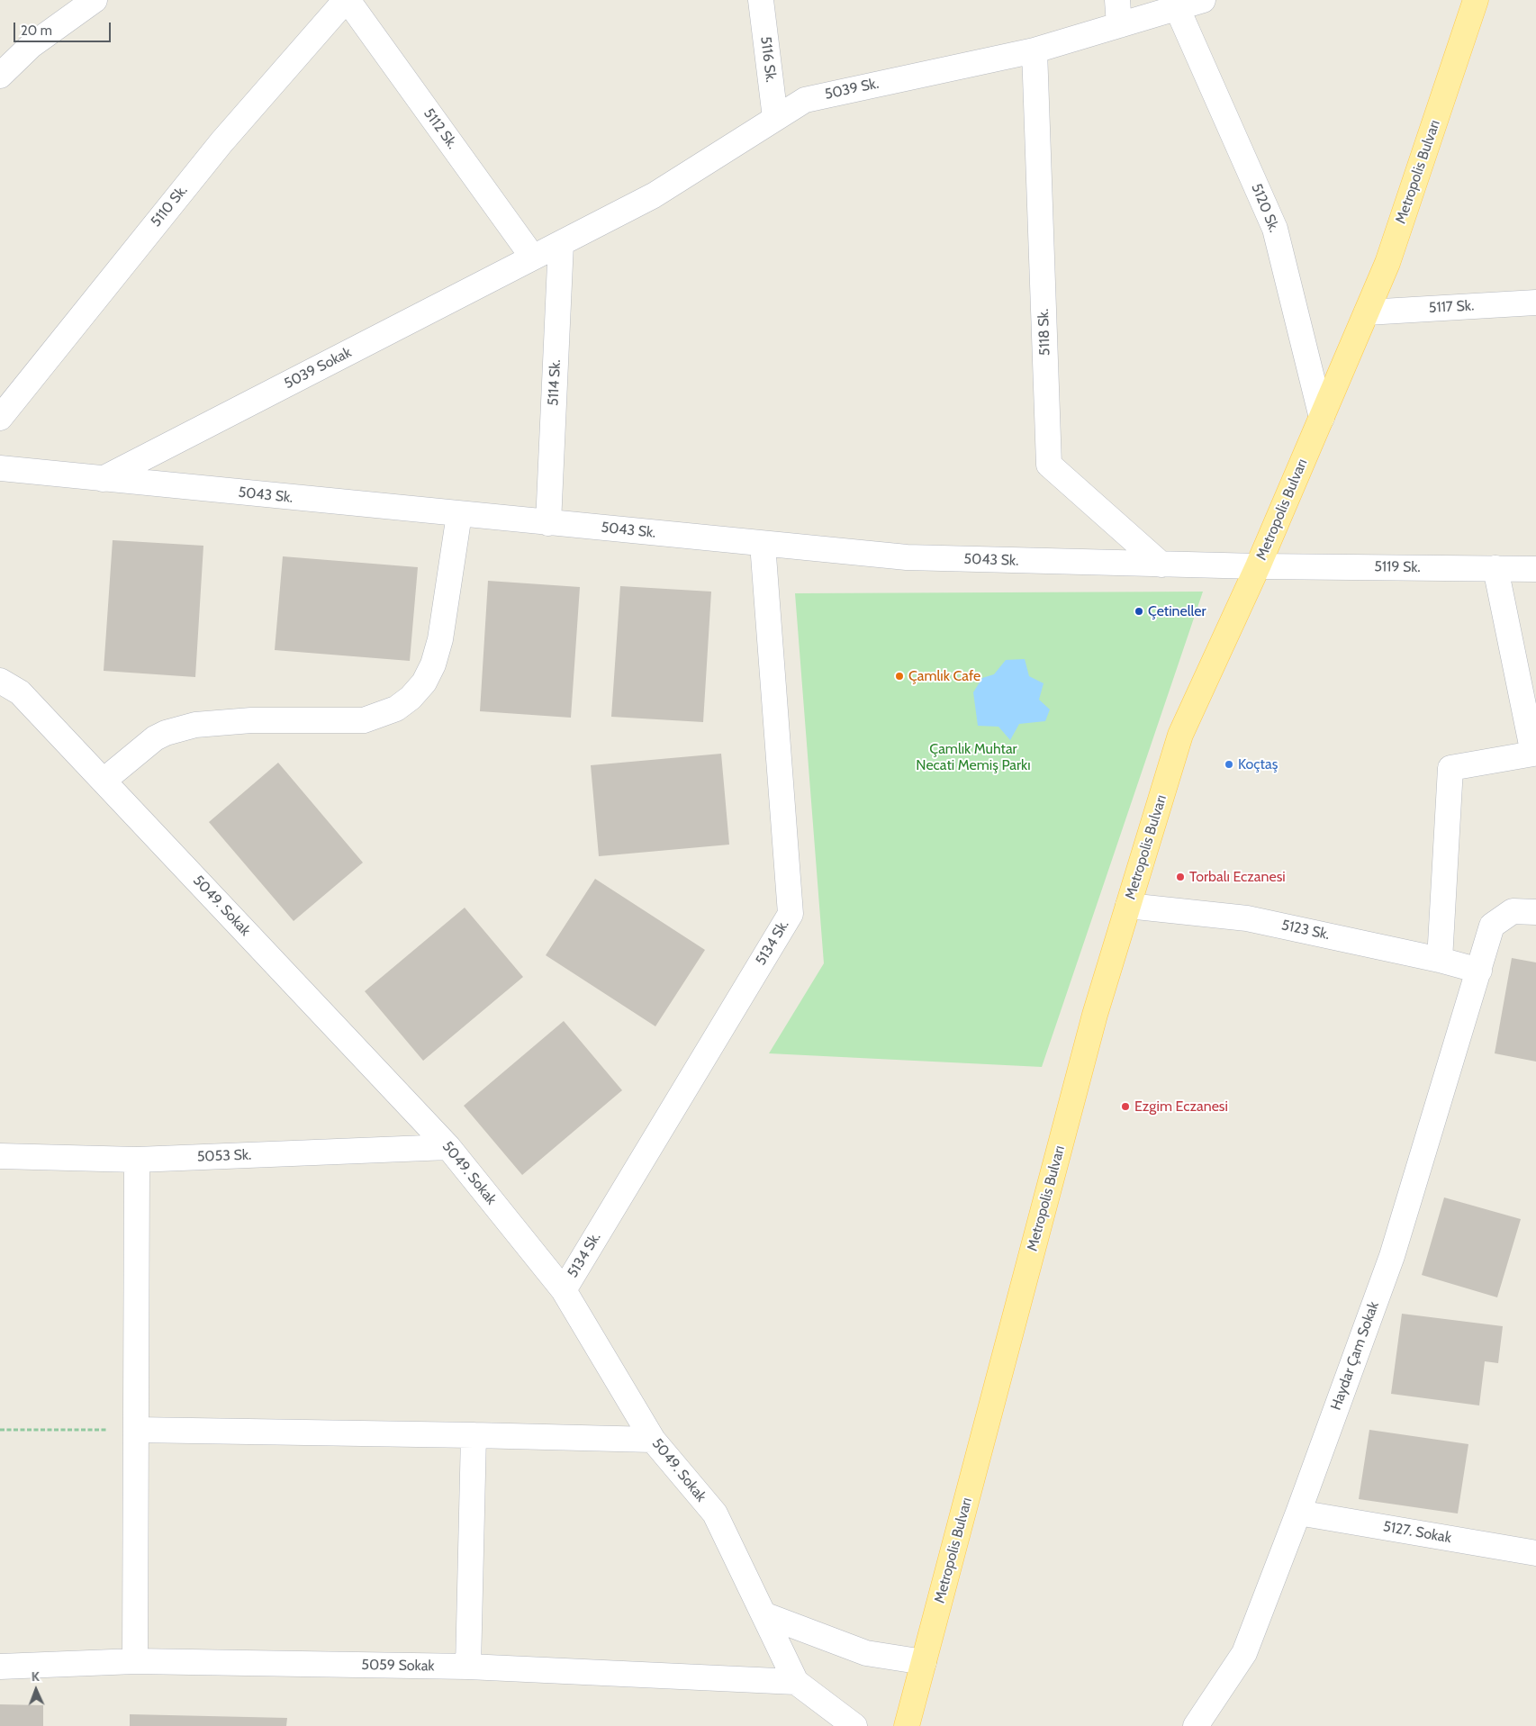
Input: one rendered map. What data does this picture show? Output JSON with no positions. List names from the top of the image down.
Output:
{
  "streets": {
    "main road": ["Metropolis Bulvarı"],
    "street": [
      "5116 Sk.",
      "5039 Sk.",
      "5112 Sk.",
      "5110 Sk.",
      "5120 Sk.",
      "5117 Sk.",
      "5118 Sk.",
      "5039 Sokak",
      "5114 Sk.",
      "5043 Sk.",
      "5119 Sk.",
      "5049. Sokak",
      "5123 Sk.",
      "5134 Sk.",
      "5053 Sk.",
      "Haydar Çam Sokak",
      "5127. Sokak",
      "5059 Sokak"
    ]
  },
  "crossings": [
    ["5116 Sk.", "5039 Sk."],
    ["5039 Sk.", "5112 Sk."],
    ["5039 Sk.", "5120 Sk."],
    ["5039 Sk.", "5118 Sk."],
    ["5039 Sk.", "5039 Sokak"],
    ["5039 Sk.", "5114 Sk."],
    ["5112 Sk.", "5110 Sk."],
    ["5112 Sk.", "5039 Sokak"],
    ["Metropolis Bulvarı", "5120 Sk."],
    ["Metropolis Bulvarı", "5117 Sk."],
    ["Metropolis Bulvarı", "5043 Sk."],
    ["Metropolis Bulvarı", "5119 Sk."],
    ["Metropolis Bulvarı", "5123 Sk."],
    ["5118 Sk.", "5043 Sk."],
    ["5039 Sokak", "5043 Sk."],
    ["5114 Sk.", "5043 Sk."],
    ["5043 Sk.", "5119 Sk."],
    ["5043 Sk.", "5134 Sk."],
    ["5049. Sokak", "5134 Sk."],
    ["5049. Sokak", "5053 Sk."],
    ["5049. Sokak", "5059 Sokak"],
    ["5123 Sk.", "Haydar Çam Sokak"],
    ["Haydar Çam Sokak", "5127. Sokak"]
  ],
  "parks": ["Çamlık Muhtar Necati Memiş Parkı"],
  "places": [
    "Çetineller",
    "Çamlık Cafe",
    "Koçtaş",
    "Torbalı Eczanesi",
    "Ezgim Eczanesi"
  ],
  "scale_bar": "20 m",
  "north": "top"
}
